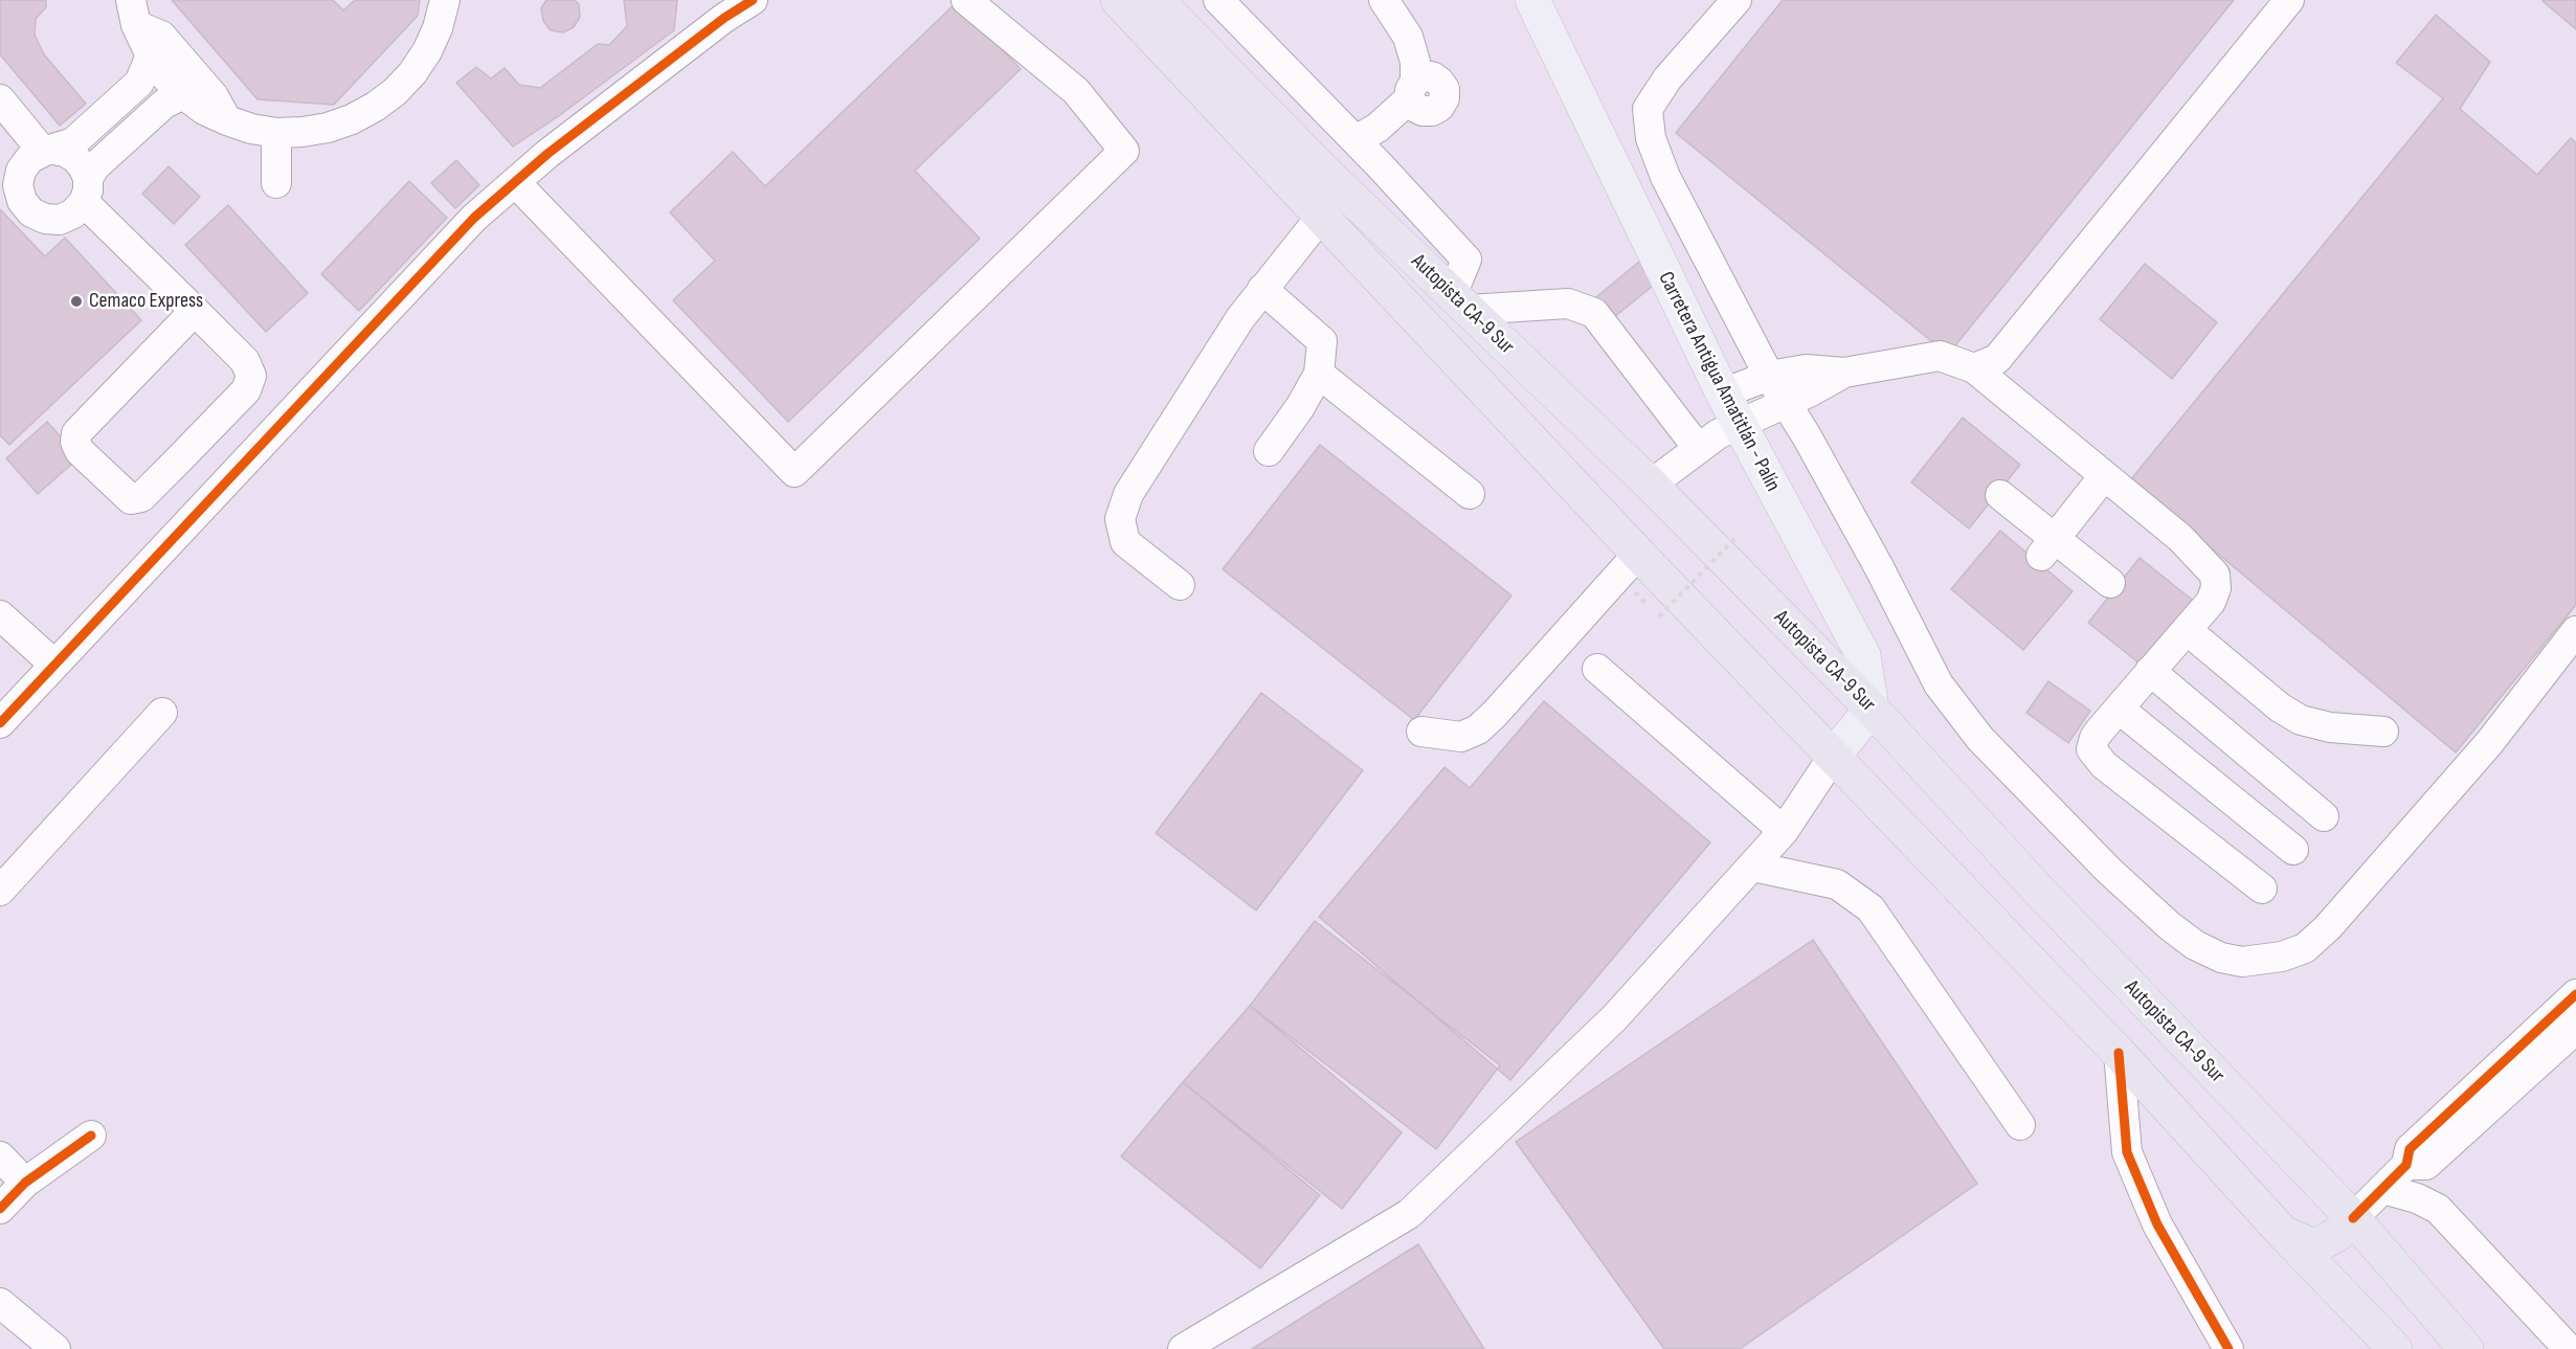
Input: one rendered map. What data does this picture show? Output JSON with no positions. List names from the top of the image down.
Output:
{
  "streets": {
    "highway": ["Autopista CA-9 Sur"],
    "main road": ["Carretera Antigua Amatitlán - Palín"]
  },
  "crossings": [
    ["Autopista CA-9 Sur", "Carretera Antigua Amatitlán - Palín"]
  ],
  "places": ["Cemaco Express"]
}
